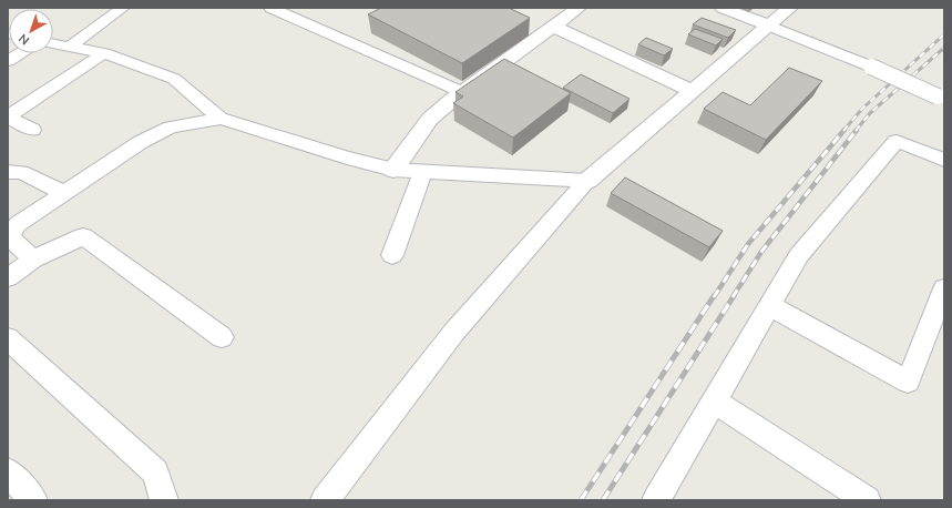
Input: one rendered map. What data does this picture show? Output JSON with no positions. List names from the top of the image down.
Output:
{
  "north": "bottom left"
}
